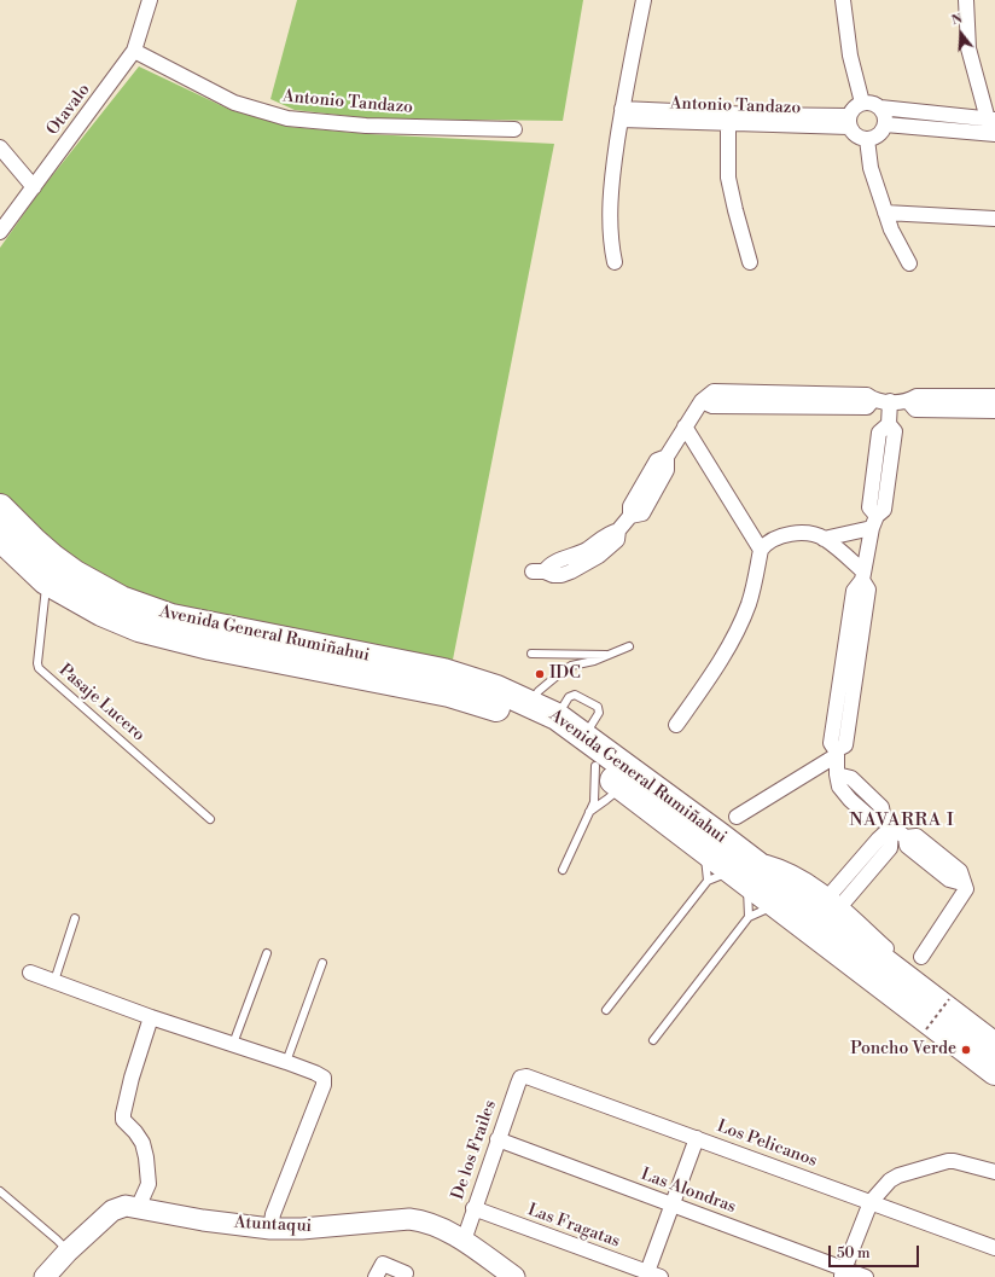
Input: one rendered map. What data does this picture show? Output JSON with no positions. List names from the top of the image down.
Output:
{
  "streets": {
    "highway": ["Avenida General Rumiñahui"],
    "street": [
      "Antonio Tandazo",
      "Otavalo",
      "Los Pelicanos",
      "De los Frailes",
      "Las Alondras",
      "Atuntaqui",
      "Las Fragatas"
    ],
    "lane": ["Pasaje Lucero"]
  },
  "crossings": [
    ["Antonio Tandazo", "Otavalo"],
    ["Avenida General Rumiñahui", "Pasaje Lucero"],
    ["Los Pelicanos", "De los Frailes"],
    ["De los Frailes", "Las Alondras"],
    ["De los Frailes", "Atuntaqui"],
    ["De los Frailes", "Las Fragatas"]
  ],
  "districts": ["NAVARRA I"],
  "places": ["IDC", "Poncho Verde"],
  "scale_bar": "50 m",
  "north": "top"
}
